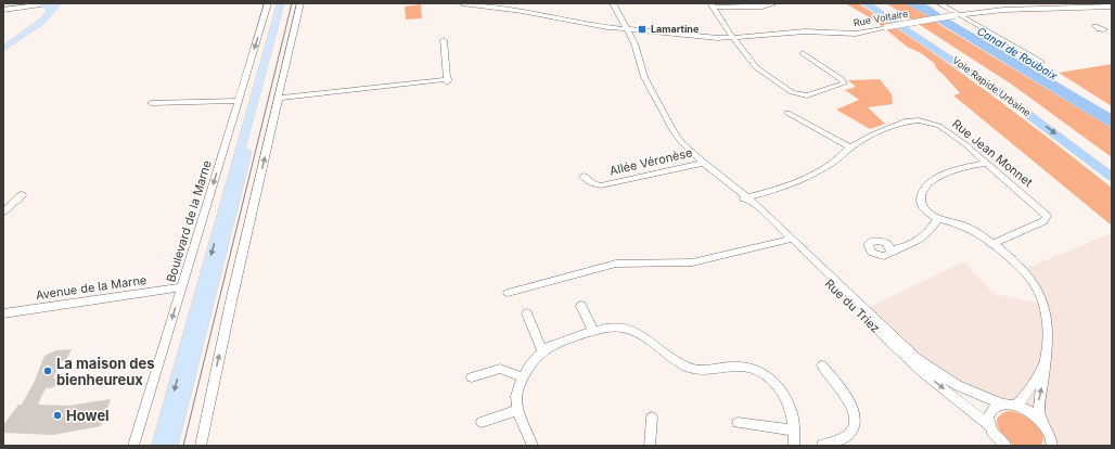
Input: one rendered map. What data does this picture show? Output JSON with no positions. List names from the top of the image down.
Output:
{
  "streets": {
    "highway": ["Voie Rapide Urbaine"],
    "street": [
      "Rue Voltaire",
      "Rue Jean Monnet",
      "Allée Véronèse",
      "Boulevard de la Marne",
      "Avenue de la Marne",
      "Rue du Triez"
    ]
  },
  "crossings": [
    ["Rue Voltaire", "Rue du Triez"],
    ["Rue Jean Monnet", "Rue du Triez"],
    ["Allée Véronèse", "Rue du Triez"],
    ["Boulevard de la Marne", "Avenue de la Marne"]
  ],
  "water": ["Canal de Roubaix"],
  "places": {
    "transit": ["Lamartine"],
    "other": ["La maison des bienheureux", "Howel"]
  }
}
